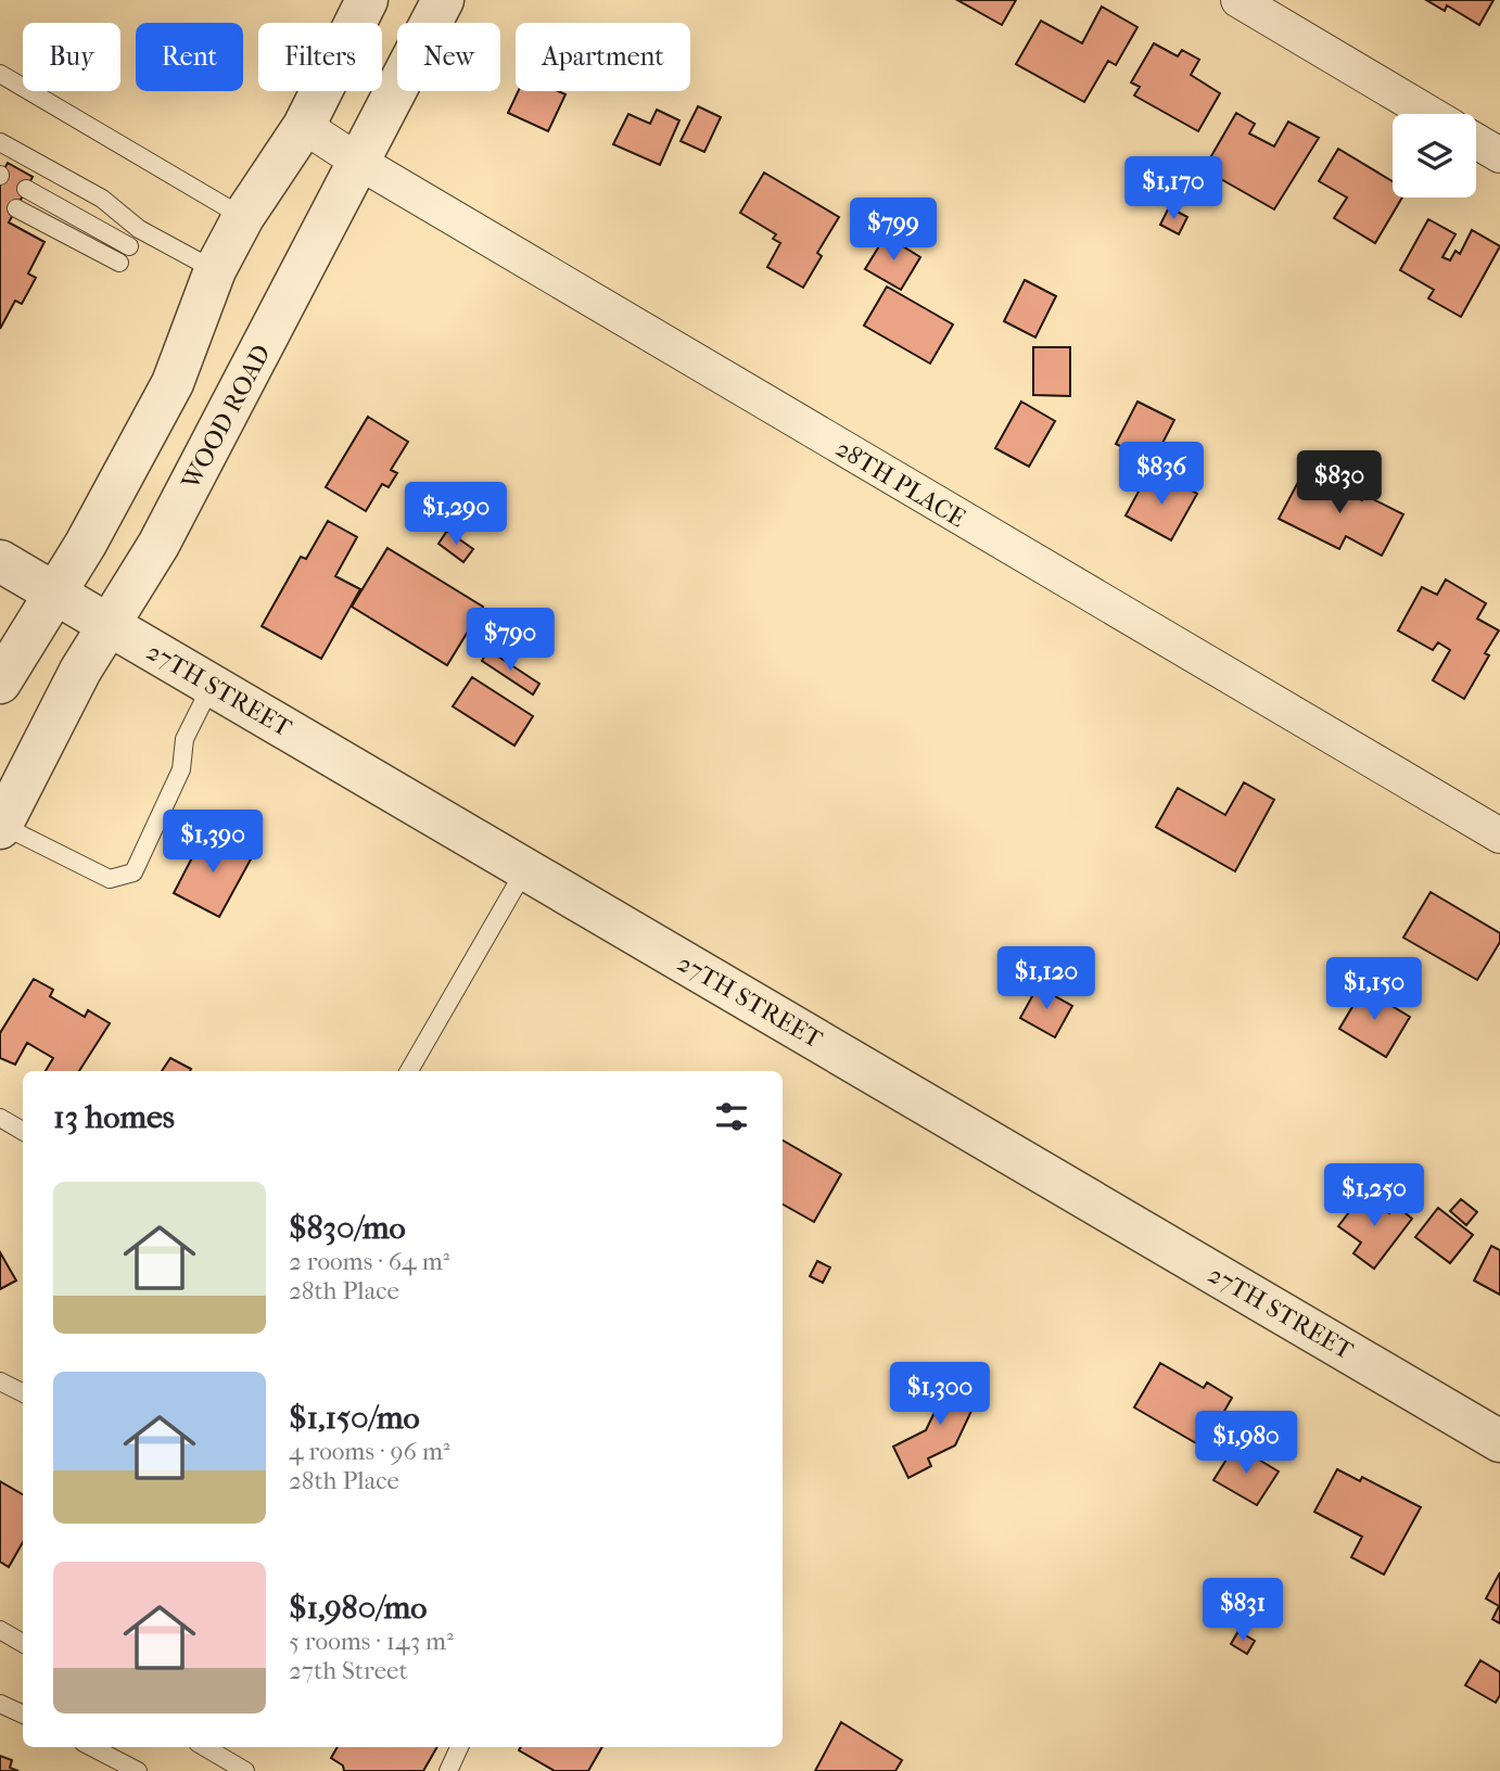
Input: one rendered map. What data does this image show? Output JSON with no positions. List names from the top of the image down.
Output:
{
  "streets": {
    "street": ["WOOD ROAD", "28TH PLACE", "27TH STREET"]
  },
  "crossings": [
    ["WOOD ROAD", "28TH PLACE"],
    ["WOOD ROAD", "27TH STREET"]
  ],
  "page": {
    "chip": [
      "Buy",
      "Rent",
      "Filters",
      "New",
      "Apartment"
    ],
    "price": [
      "$1,170",
      "$799",
      "$836",
      "$830",
      "$1,290",
      "$790",
      "$1,390",
      "$1,120",
      "$1,150",
      "$1,250",
      "$1,300",
      "$1,980",
      "$831"
    ],
    "heading": "13 homes",
    "list": [
      {
        "name": "$830/mo",
        "note": "2 rooms · 64 m² · 28th Place"
      },
      {
        "name": "$1,150/mo",
        "note": "4 rooms · 96 m² · 28th Place"
      },
      {
        "name": "$1,980/mo",
        "note": "5 rooms · 143 m² · 27th Street"
      }
    ]
  }
}
